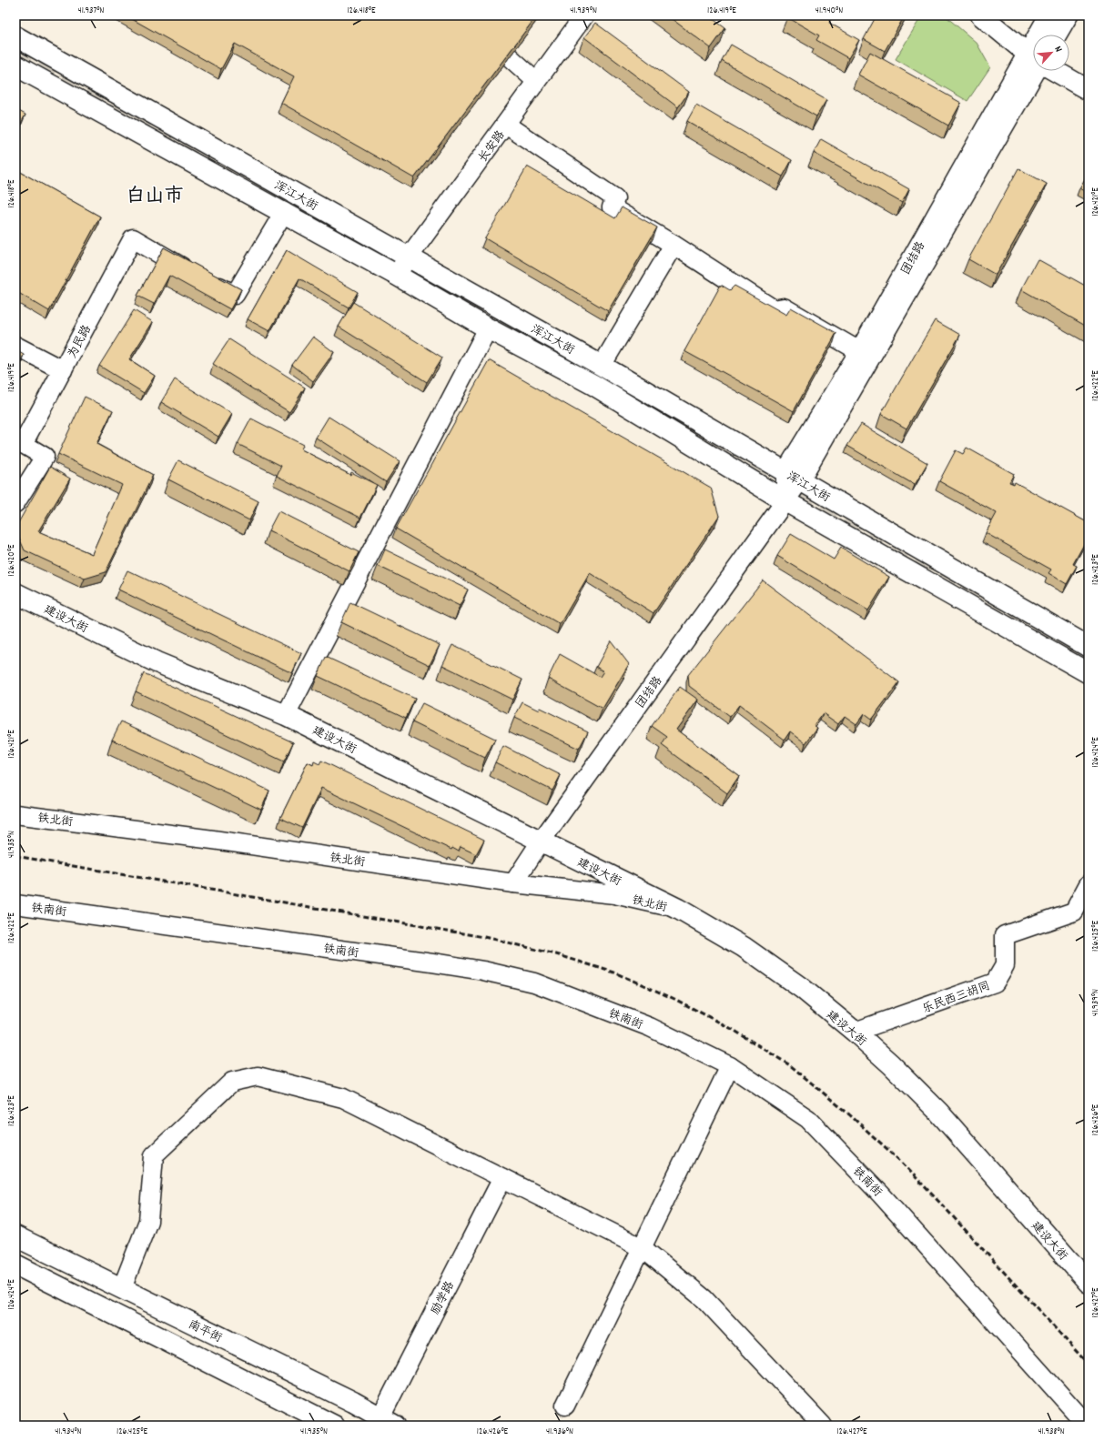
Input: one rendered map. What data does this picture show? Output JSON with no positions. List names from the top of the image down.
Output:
{
  "streets": {
    "main road": ["浑江大街", "建设大街", "南平街"],
    "street": [
      "长安路",
      "团结路",
      "为民路",
      "铁北街",
      "铁南街",
      "乐民西三胡同",
      "励学路"
    ]
  },
  "crossings": [
    ["长安路", "浑江大街"],
    ["浑江大街", "团结路"],
    ["浑江大街", "为民路"],
    ["团结路", "建设大街"],
    ["团结路", "铁北街"],
    ["建设大街", "铁北街"],
    ["建设大街", "乐民西三胡同"],
    ["励学路", "南平街"]
  ],
  "districts": ["白山市"],
  "north": "top right",
  "coordinates": [
    "41.937°N",
    "126.418°E",
    "41.939°N",
    "126.419°E",
    "41.940°N",
    "126.421°E",
    "126.422°E",
    "126.420°E",
    "126.423°E",
    "126.424°E",
    "41.935°N",
    "126.425°E",
    "126.426°E",
    "126.427°E",
    "41.934°N",
    "41.936°N",
    "41.938°N"
  ]
}
